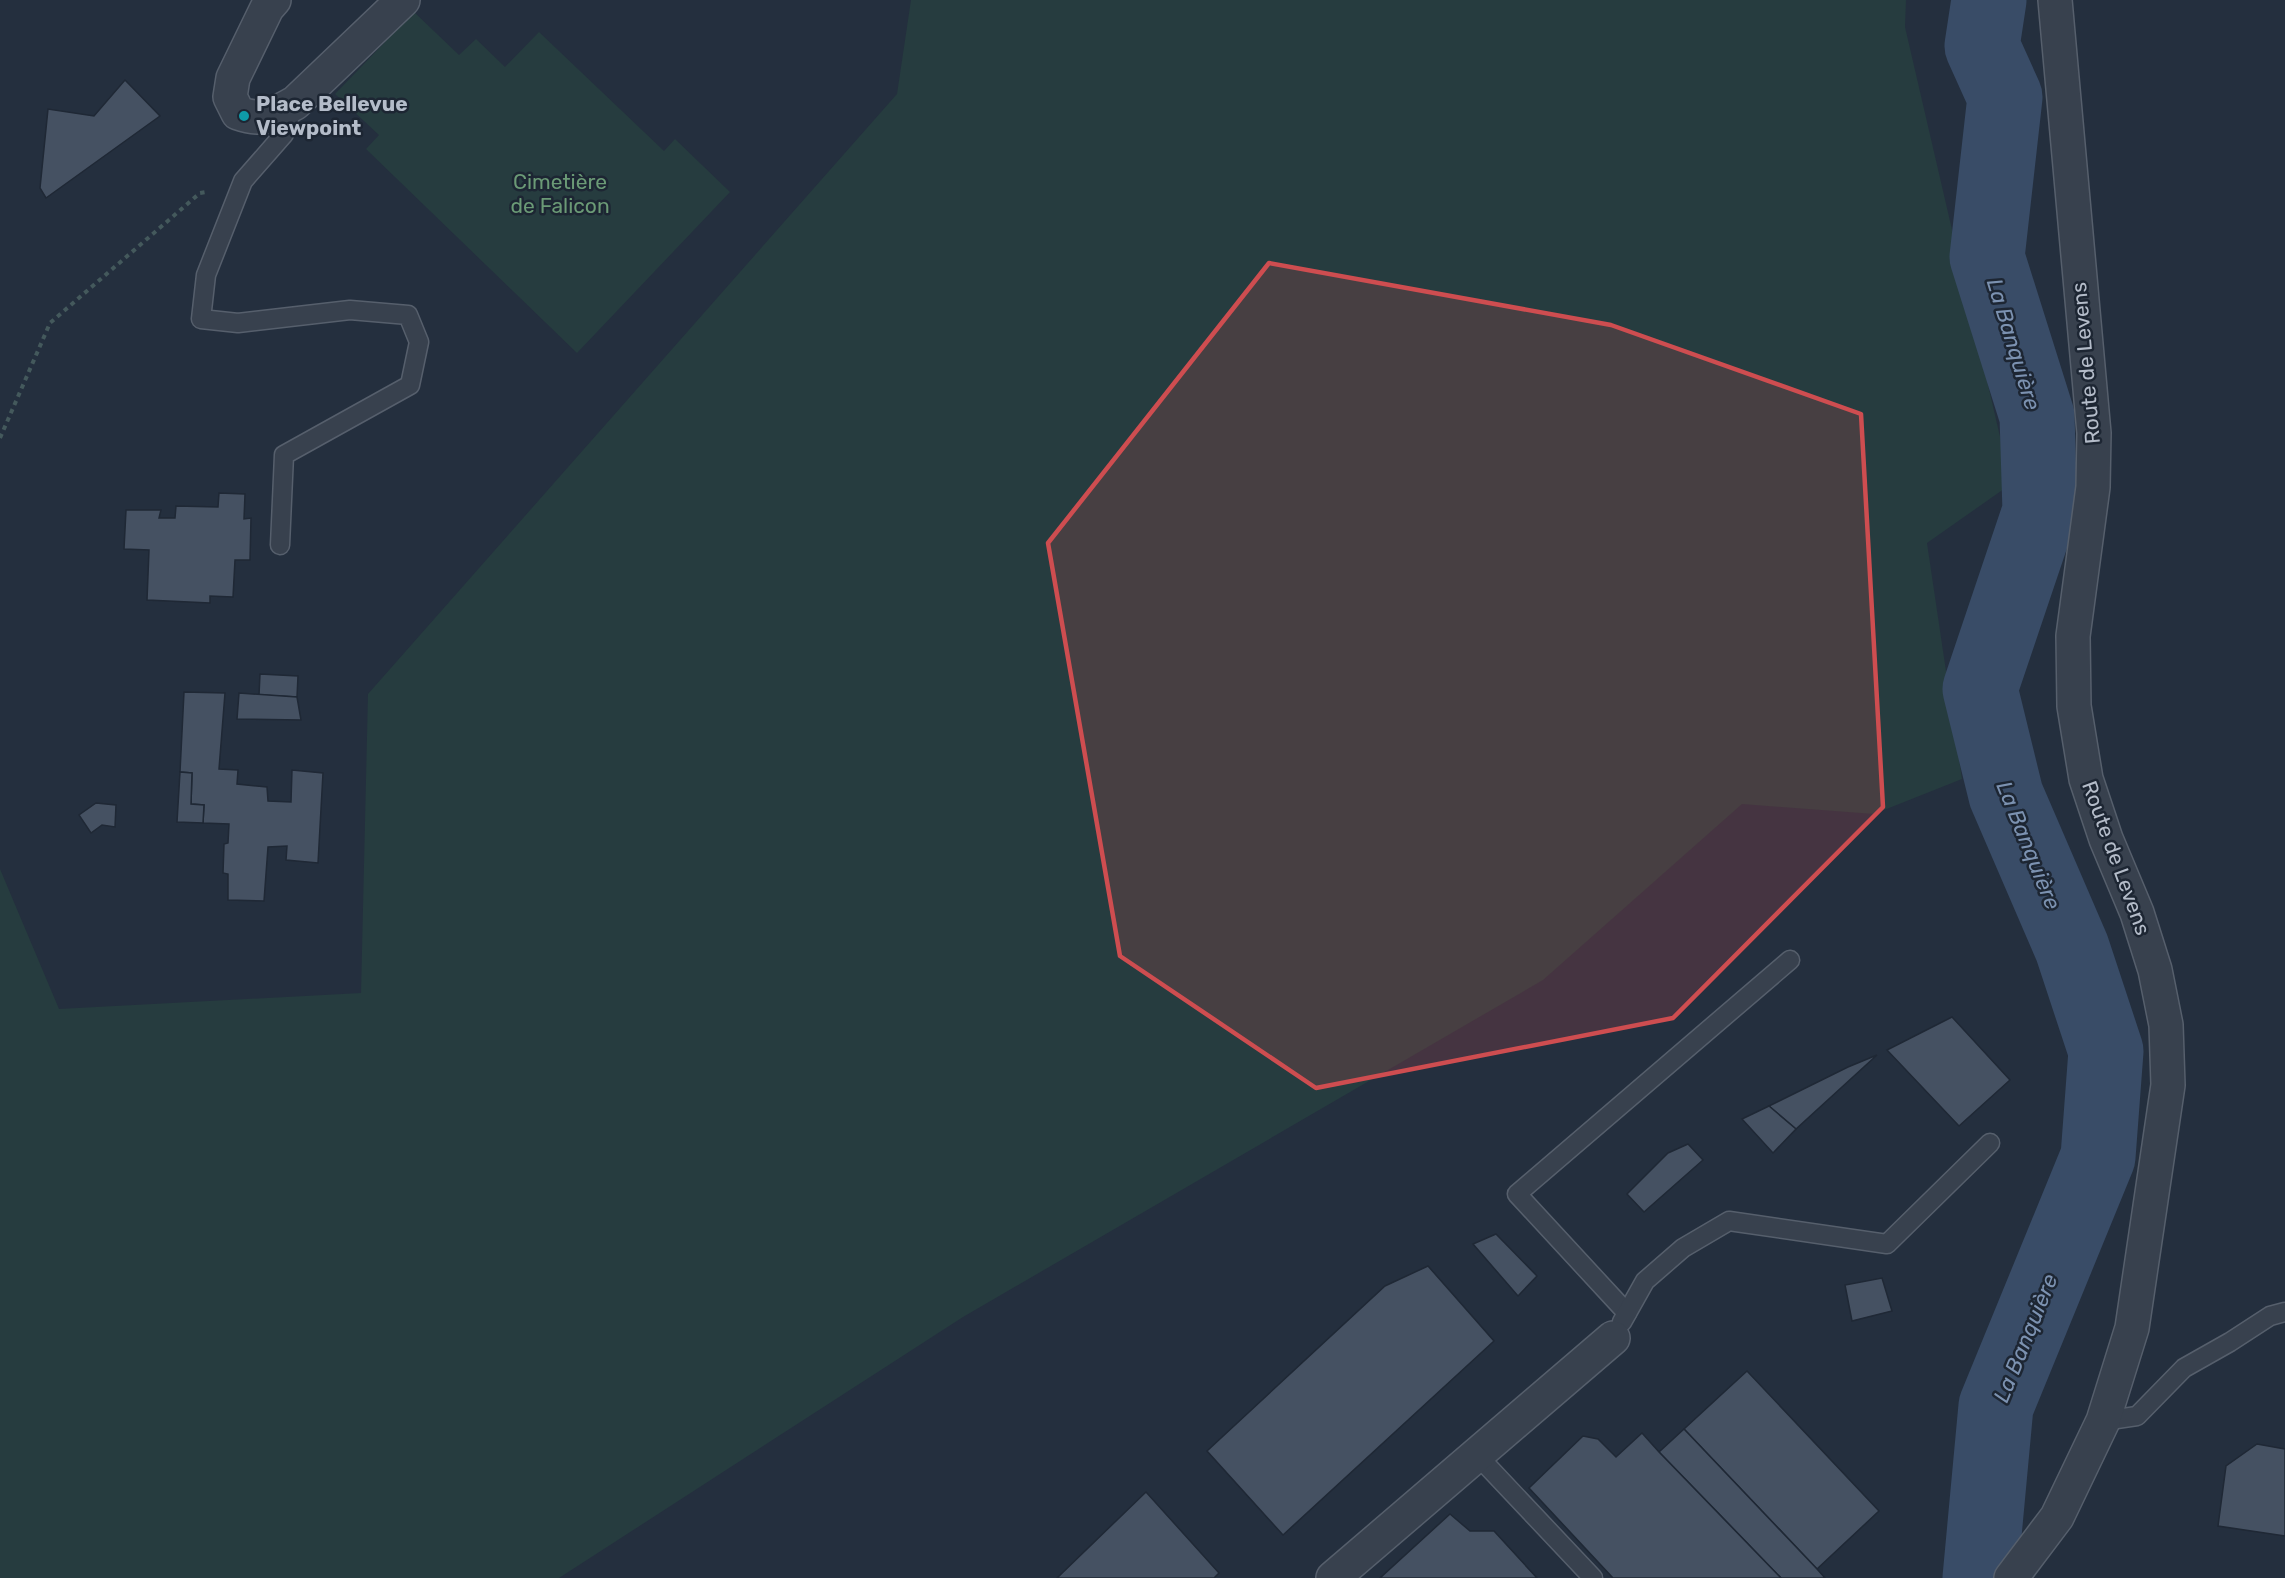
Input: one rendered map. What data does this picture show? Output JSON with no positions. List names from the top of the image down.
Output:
{
  "streets": {
    "street": ["Route de Levens"]
  },
  "water": ["La Banquière"],
  "parks": ["Cimetière de Falicon"],
  "places": ["Place Bellevue Viewpoint"]
}
